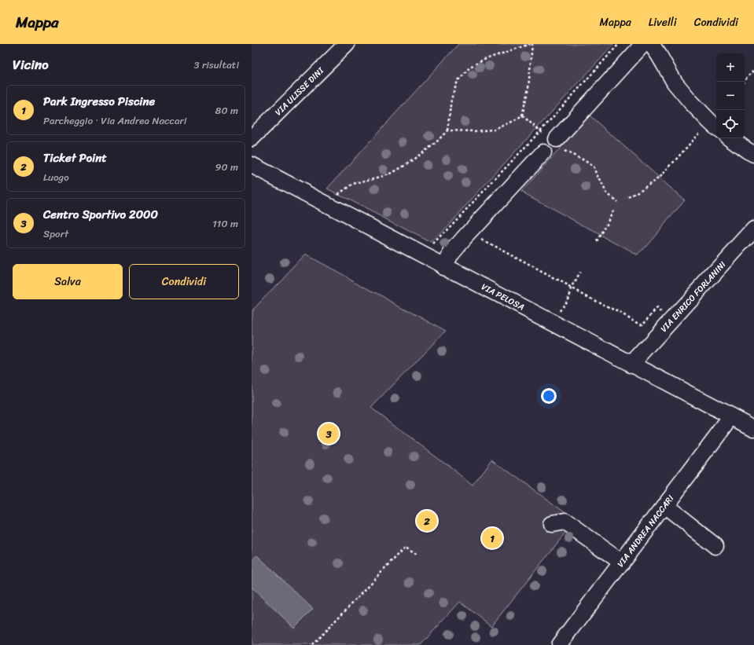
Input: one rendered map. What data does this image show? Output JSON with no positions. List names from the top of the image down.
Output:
{
  "streets": {
    "street": [
      "VIA ULISSE DINI",
      "VIA PELOSA",
      "VIA ENRICO FORLANINI",
      "VIA ANDREA NACCARI"
    ]
  },
  "crossings": [
    ["VIA PELOSA", "VIA ENRICO FORLANINI"],
    ["VIA PELOSA", "VIA ANDREA NACCARI"]
  ],
  "page": {
    "header": "Mappa",
    "nav": ["Mappa", "Livelli", "Condividi"],
    "heading": ["Vicino", "3 risultati"],
    "map_buttons": ["+", "−"],
    "list": [
      {
        "mark": "1",
        "name": "Park Ingresso Piscine",
        "note": "Parcheggio · Via Andrea Naccari",
        "value": "80 m"
      },
      {
        "mark": "2",
        "name": "Ticket Point",
        "note": "Luogo",
        "value": "90 m"
      },
      {
        "mark": "3",
        "name": "Centro Sportivo 2000",
        "note": "Sport",
        "value": "110 m"
      }
    ],
    "buttons": ["Salva", "Condividi"],
    "pins": ["3", "2", "1"]
  }
}
